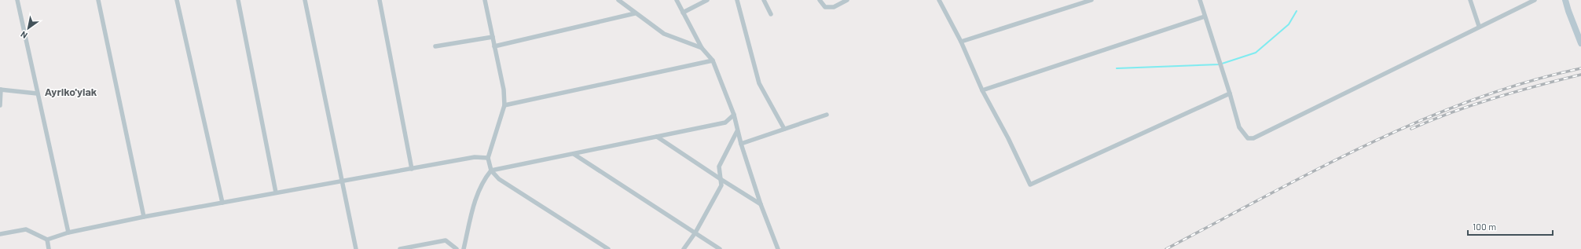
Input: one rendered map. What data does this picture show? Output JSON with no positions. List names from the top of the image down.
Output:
{
  "districts": ["Ayriko'ylak"],
  "scale_bar": "100 m",
  "north": "bottom left"
}
